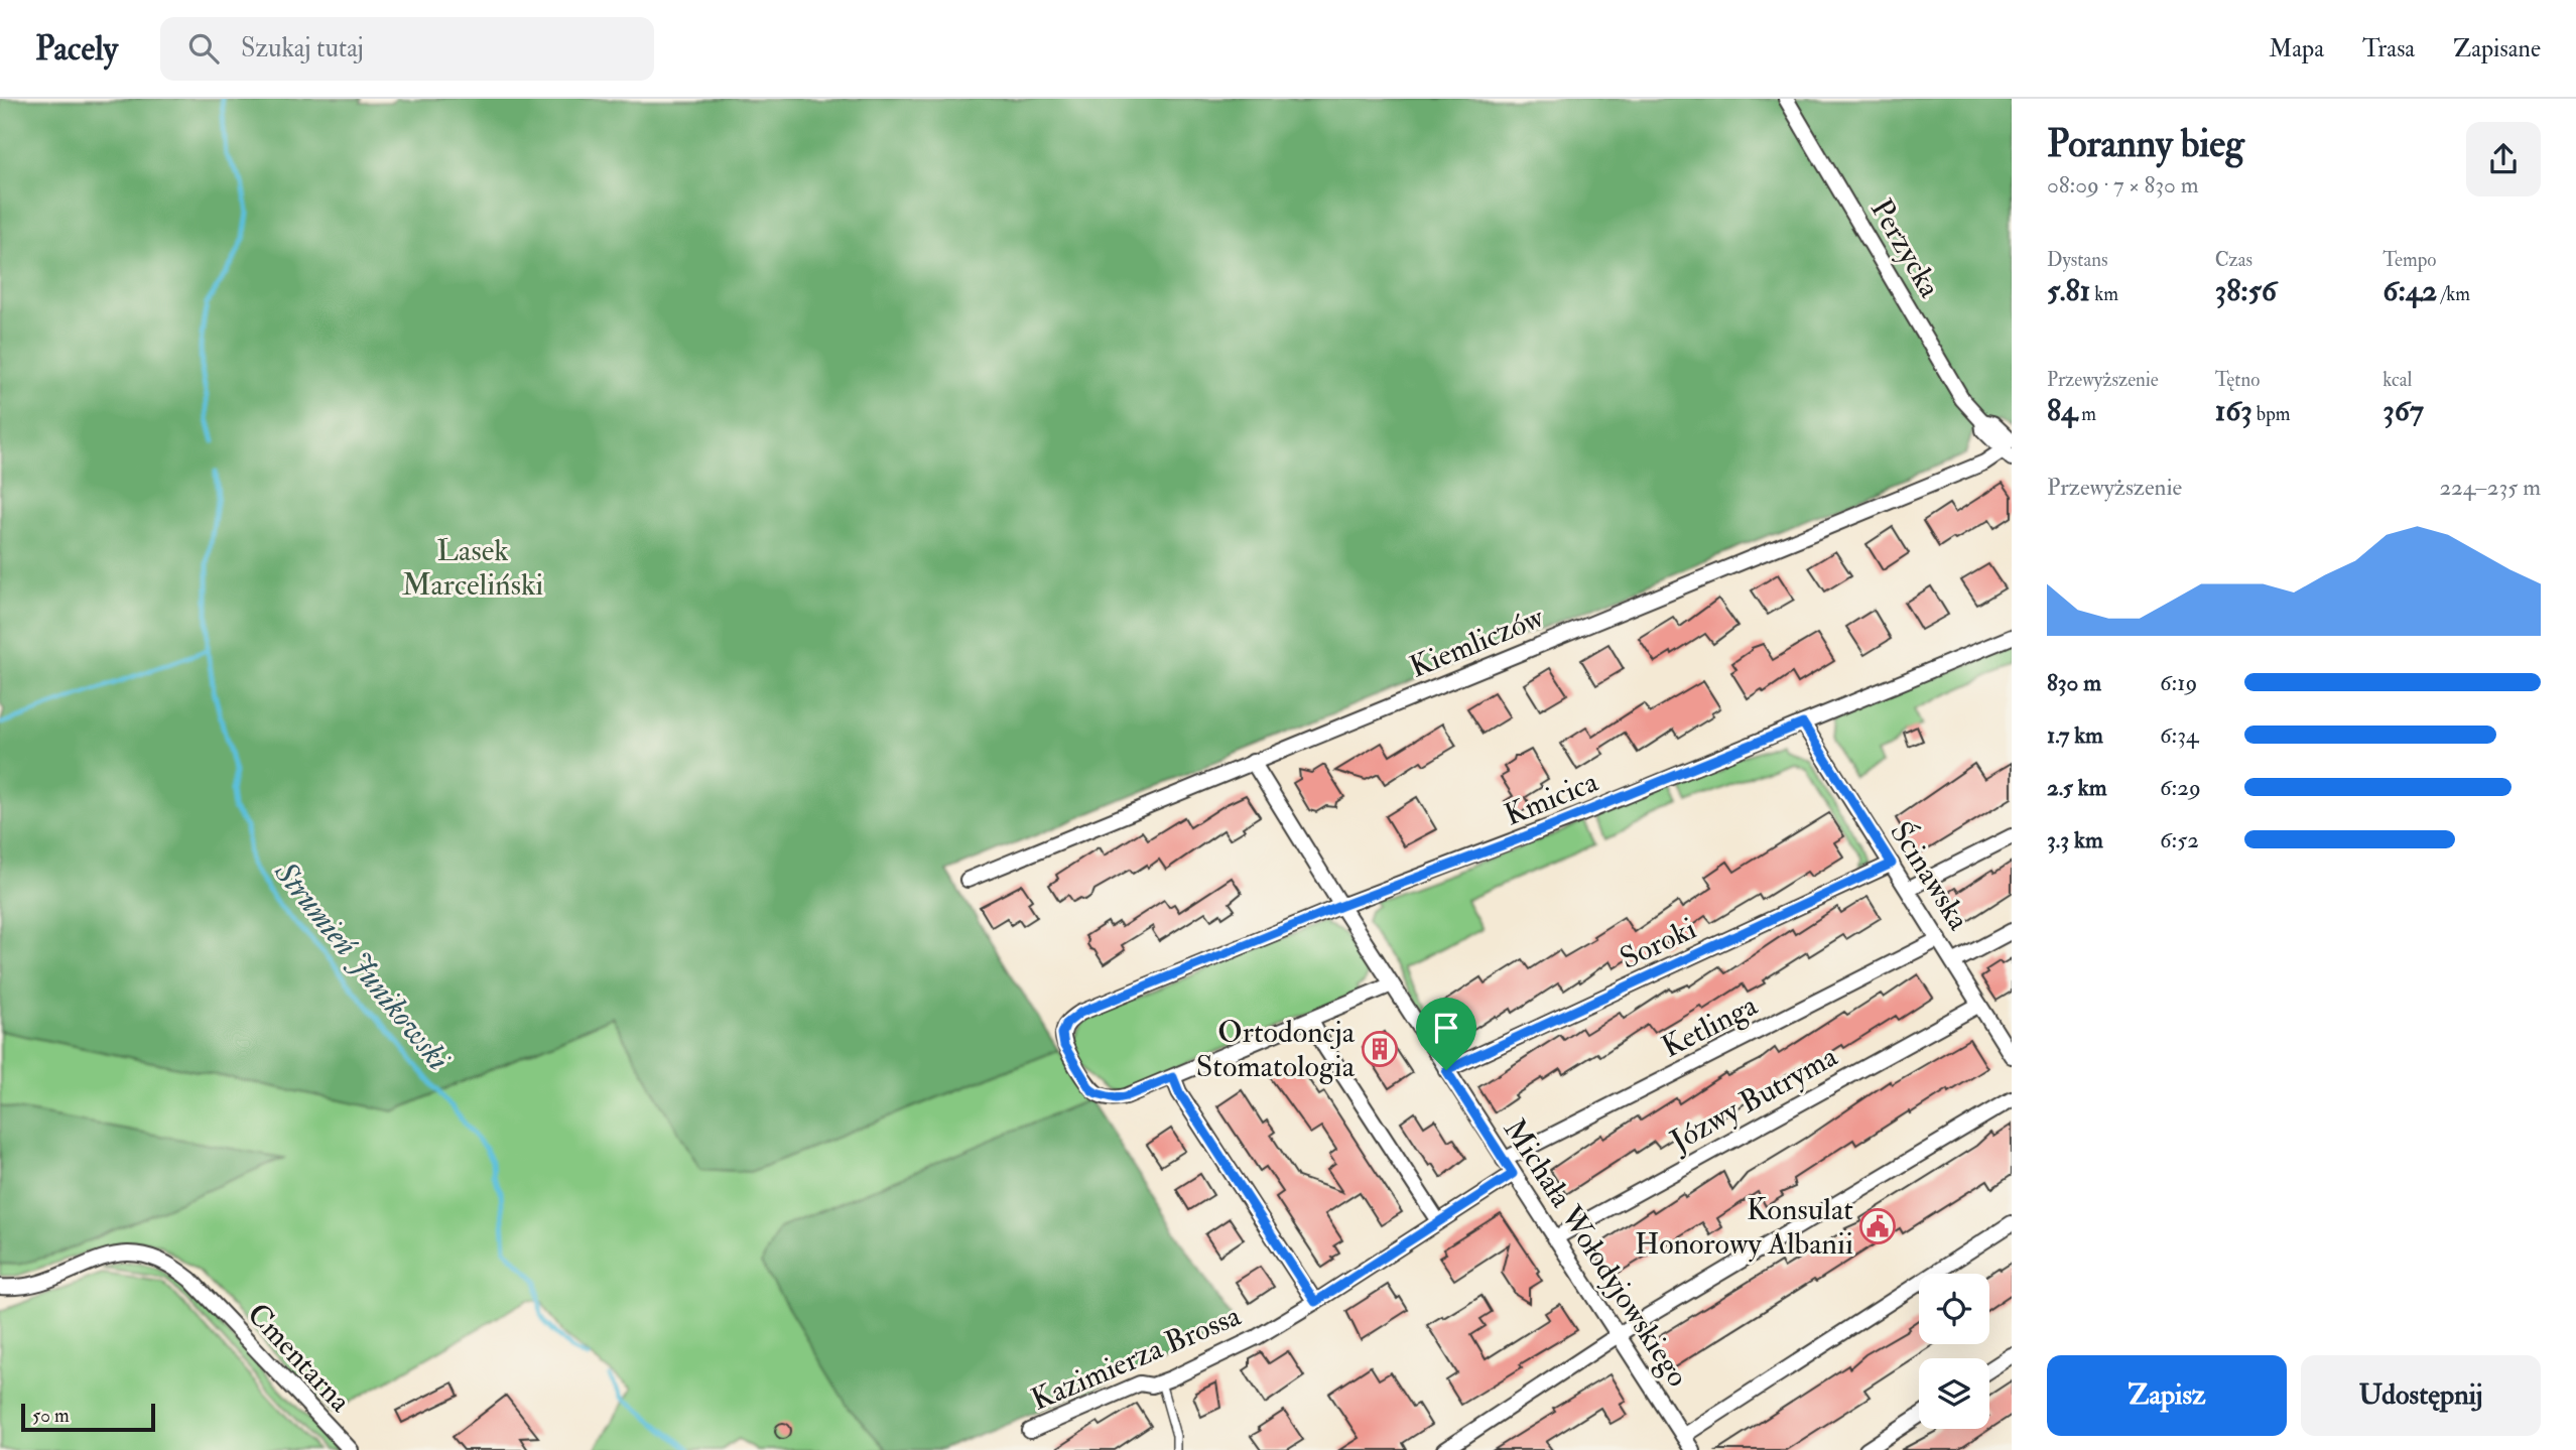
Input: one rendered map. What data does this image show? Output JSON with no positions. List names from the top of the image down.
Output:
{
  "streets": {
    "street": [
      "Perzycka",
      "Kiemliczów",
      "Kmicica",
      "Ścinawska",
      "Soroki",
      "Ketlinga",
      "Józwy Butryma",
      "Michała Wołodyjowskiego",
      "Cmentarna",
      "Kazimierza Brossa"
    ]
  },
  "crossings": [
    ["Perzycka", "Kiemliczów"],
    ["Kiemliczów", "Michała Wołodyjowskiego"],
    ["Kmicica", "Ścinawska"],
    ["Kmicica", "Michała Wołodyjowskiego"],
    ["Ścinawska", "Soroki"],
    ["Ścinawska", "Ketlinga"],
    ["Ścinawska", "Józwy Butryma"],
    ["Soroki", "Michała Wołodyjowskiego"],
    ["Ketlinga", "Michała Wołodyjowskiego"],
    ["Józwy Butryma", "Michała Wołodyjowskiego"],
    ["Michała Wołodyjowskiego", "Kazimierza Brossa"]
  ],
  "water": ["Strumień Junikowski"],
  "parks": ["Lasek Marceliński"],
  "places": {
    "building": ["Ortodoncja Stomatologia"],
    "public building": ["Konsulat Honorowy Albanii"]
  },
  "scale_bar": "50 m",
  "page": {
    "header": "Pacely",
    "search": "Szukaj tutaj",
    "nav": ["Mapa", "Trasa", "Zapisane"],
    "heading": ["Poranny bieg", "08:09 · 7 × 830 m"],
    "stats": [
      ["Dystans", "5.81 km"],
      ["Czas", "38:56"],
      ["Tempo", "6:42 /km"],
      ["Przewyższenie", "84 m"],
      ["Tętno", "163 bpm"],
      ["kcal", "367"]
    ],
    "chart": ["Przewyższenie", "224–235 m"],
    "list": [
      {
        "name": "830 m",
        "note": "6:19"
      },
      {
        "name": "1.7 km",
        "note": "6:34"
      },
      {
        "name": "2.5 km",
        "note": "6:29"
      },
      {
        "name": "3.3 km",
        "note": "6:52"
      }
    ],
    "buttons": ["Zapisz", "Udostępnij"],
    "scale": "50 m"
  }
}
